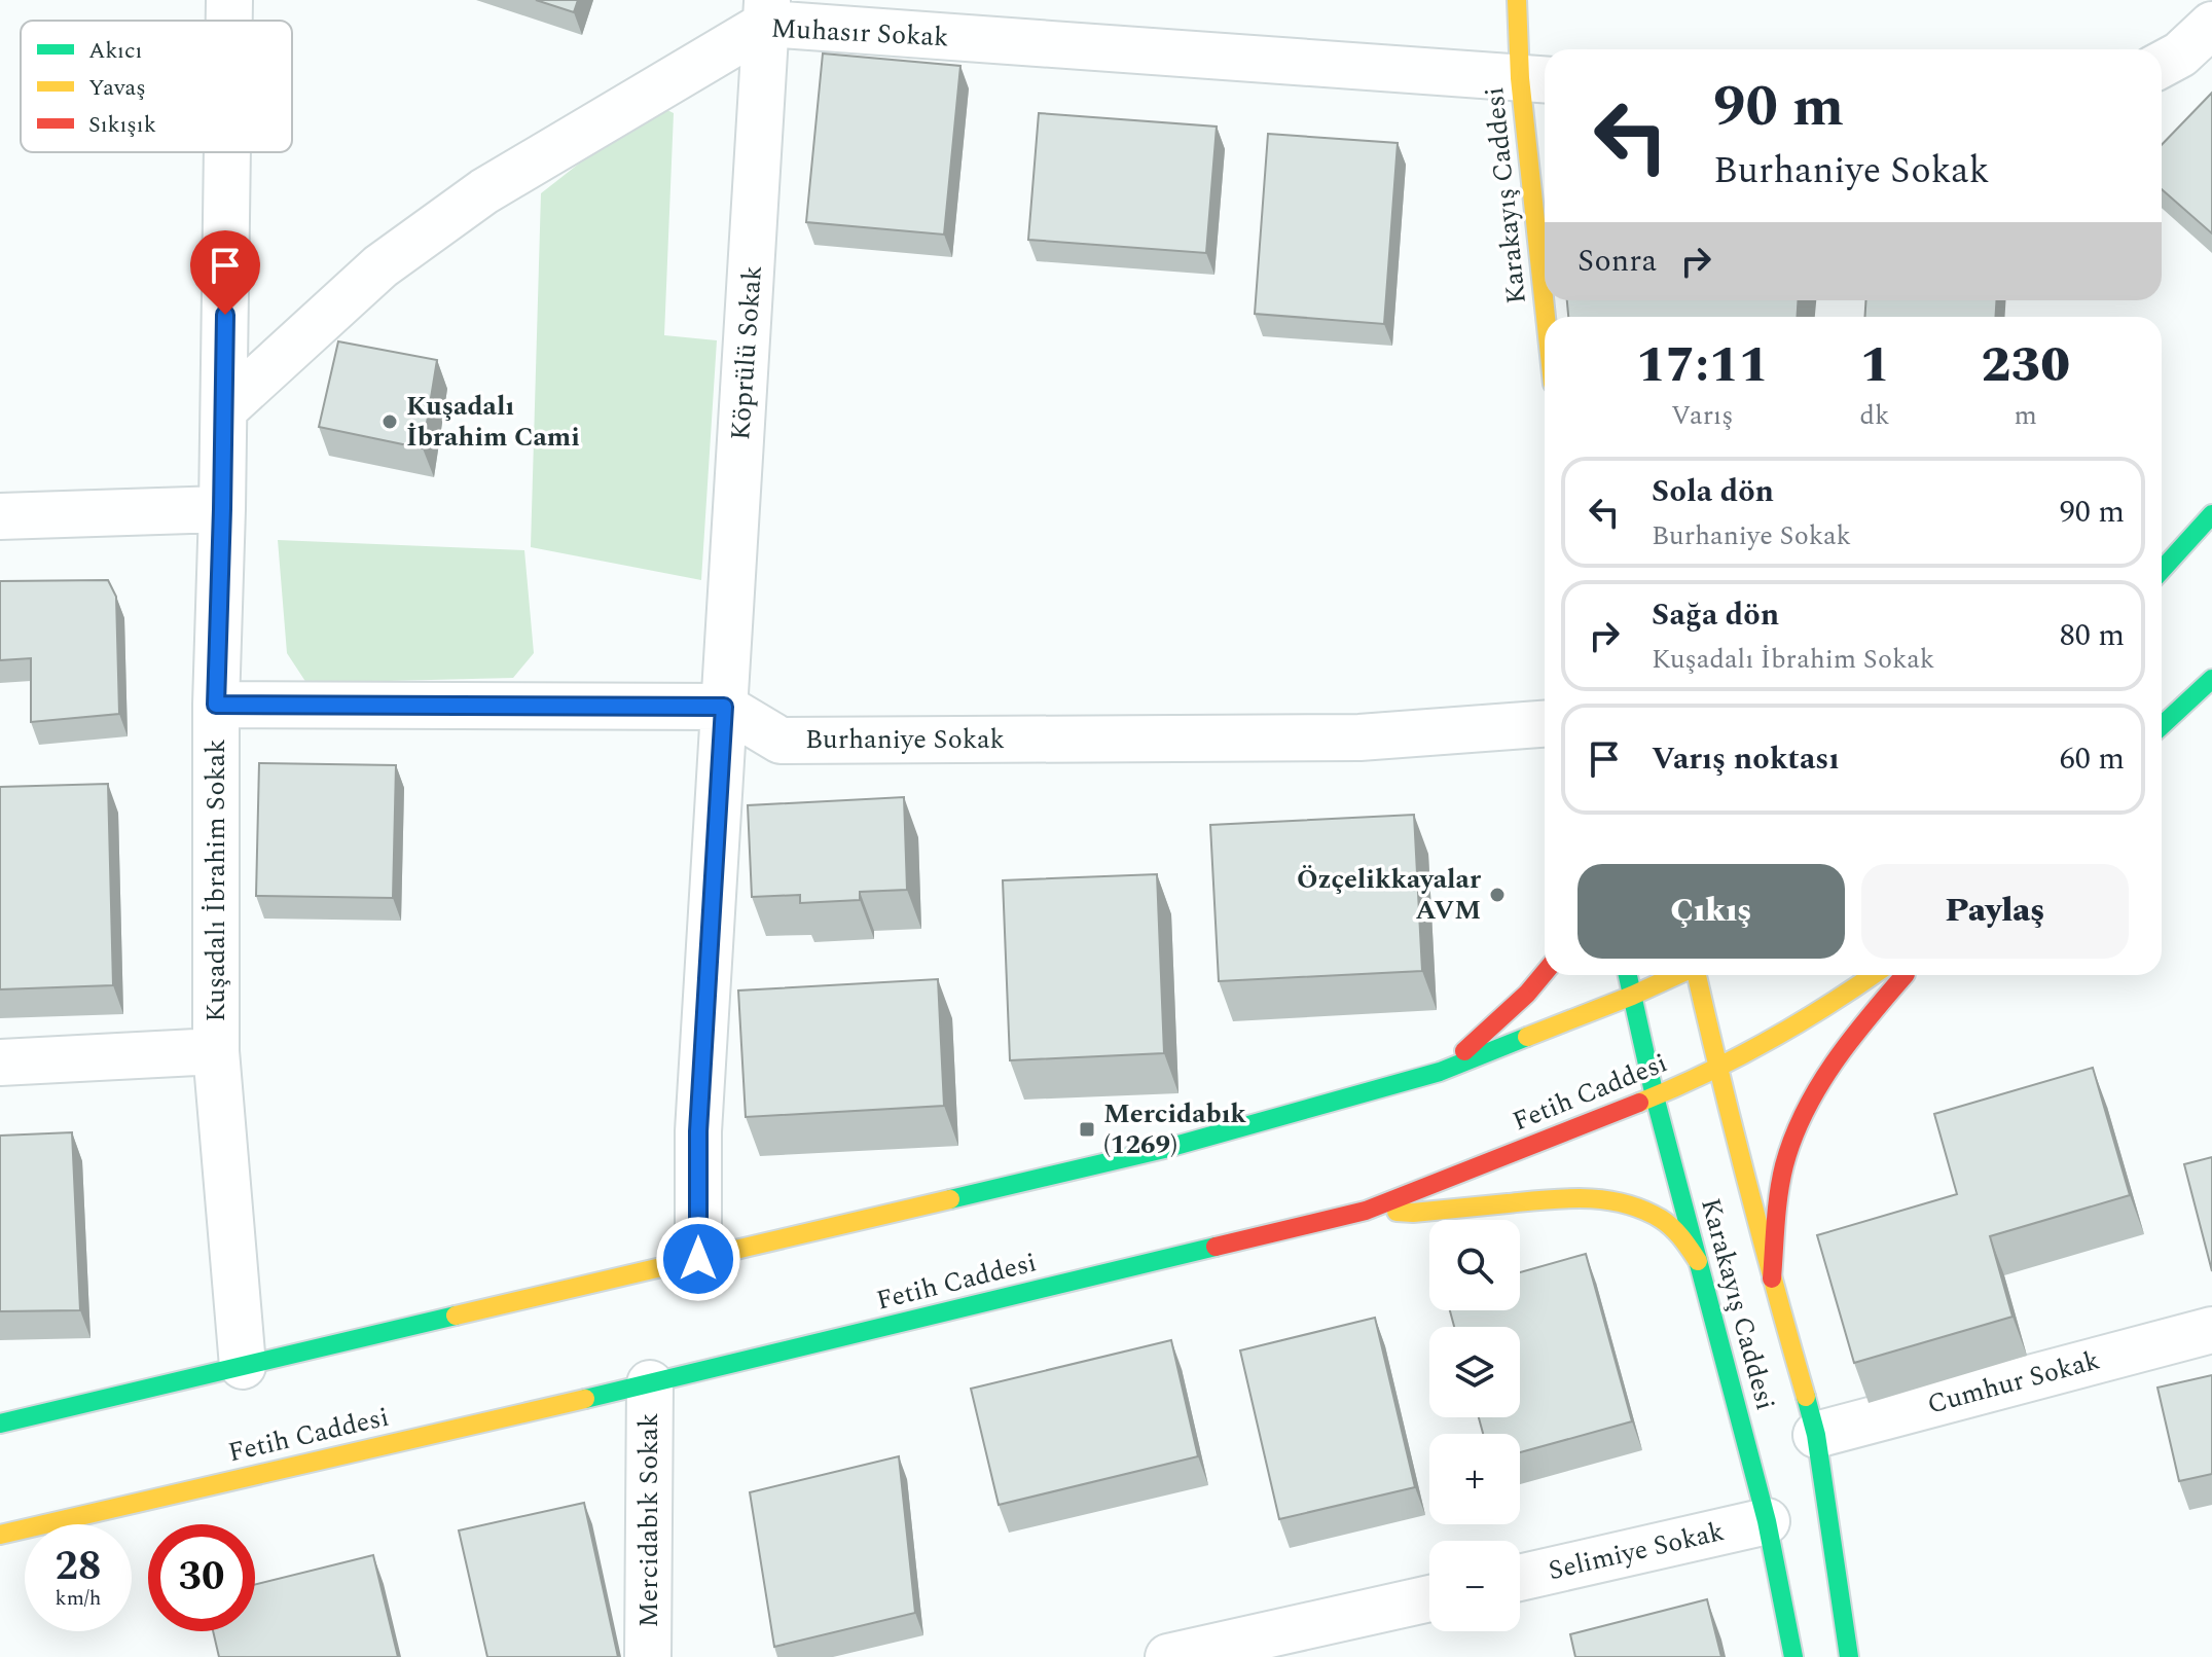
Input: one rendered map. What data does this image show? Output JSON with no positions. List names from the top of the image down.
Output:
{
  "streets": {
    "main road": ["Karakayış Caddesi", "Fetih Caddesi"],
    "street": [
      "Muhasır Sokak",
      "Köprülü Sokak",
      "Burhaniye Sokak",
      "Kuşadalı İbrahim Sokak",
      "Cumhur Sokak",
      "Mercidabık Sokak",
      "Selimiye Sokak"
    ]
  },
  "crossings": [
    ["Muhasır Sokak", "Karakayış Caddesi"],
    ["Muhasır Sokak", "Köprülü Sokak"],
    ["Muhasır Sokak", "Kuşadalı İbrahim Sokak"],
    ["Karakayış Caddesi", "Fetih Caddesi"],
    ["Karakayış Caddesi", "Cumhur Sokak"],
    ["Karakayış Caddesi", "Selimiye Sokak"],
    ["Köprülü Sokak", "Burhaniye Sokak"],
    ["Fetih Caddesi", "Mercidabık Sokak"]
  ],
  "places": {
    "other": ["Kuşadalı İbrahim Cami", "Özçelikkayalar AVM"],
    "transit": ["Mercidabık (1269)"]
  },
  "legend": ["Akıcı", "Yavaş", "Sıkışık"],
  "page": {
    "turn": ["90 m", "Burhaniye Sokak"],
    "then": "Sonra",
    "eta": [
      "17:11",
      "Varış",
      "1",
      "dk",
      "230",
      "m"
    ],
    "list": [
      {
        "name": "Sola dön",
        "note": "Burhaniye Sokak",
        "value": "90 m"
      },
      {
        "name": "Sağa dön",
        "note": "Kuşadalı İbrahim Sokak",
        "value": "80 m"
      },
      {
        "name": "Varış noktası",
        "value": "60 m"
      }
    ],
    "buttons": ["Çıkış", "Paylaş"],
    "map_buttons": ["+", "−"],
    "speed": "28 km/h",
    "limit": "30"
  }
}
